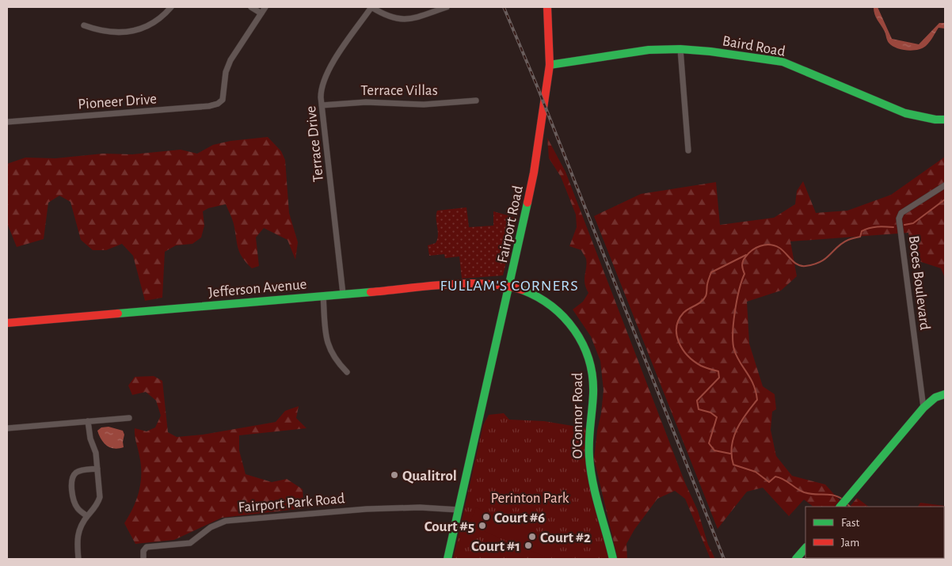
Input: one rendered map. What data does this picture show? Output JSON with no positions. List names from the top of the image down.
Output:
{
  "streets": {
    "street": [
      "Baird Road",
      "Terrace Villas",
      "Pioneer Drive",
      "Terrace Drive",
      "Fairport Road",
      "Boces Boulevard",
      "Jefferson Avenue",
      "O'Connor Road",
      "Fairport Park Road"
    ]
  },
  "crossings": [
    ["Baird Road", "Fairport Road"],
    ["Terrace Villas", "Terrace Drive"],
    ["Terrace Drive", "Jefferson Avenue"],
    ["Fairport Road", "Jefferson Avenue"],
    ["Fairport Road", "O'Connor Road"],
    ["Fairport Road", "Fairport Park Road"],
    ["Jefferson Avenue", "O'Connor Road"]
  ],
  "districts": ["FULLAM'S CORNERS"],
  "parks": ["Perinton Park"],
  "places": [
    "Qualitrol",
    "Court #6",
    "Court #5",
    "Court #2",
    "Court #1"
  ],
  "legend": ["Fast", "Jam"]
}
